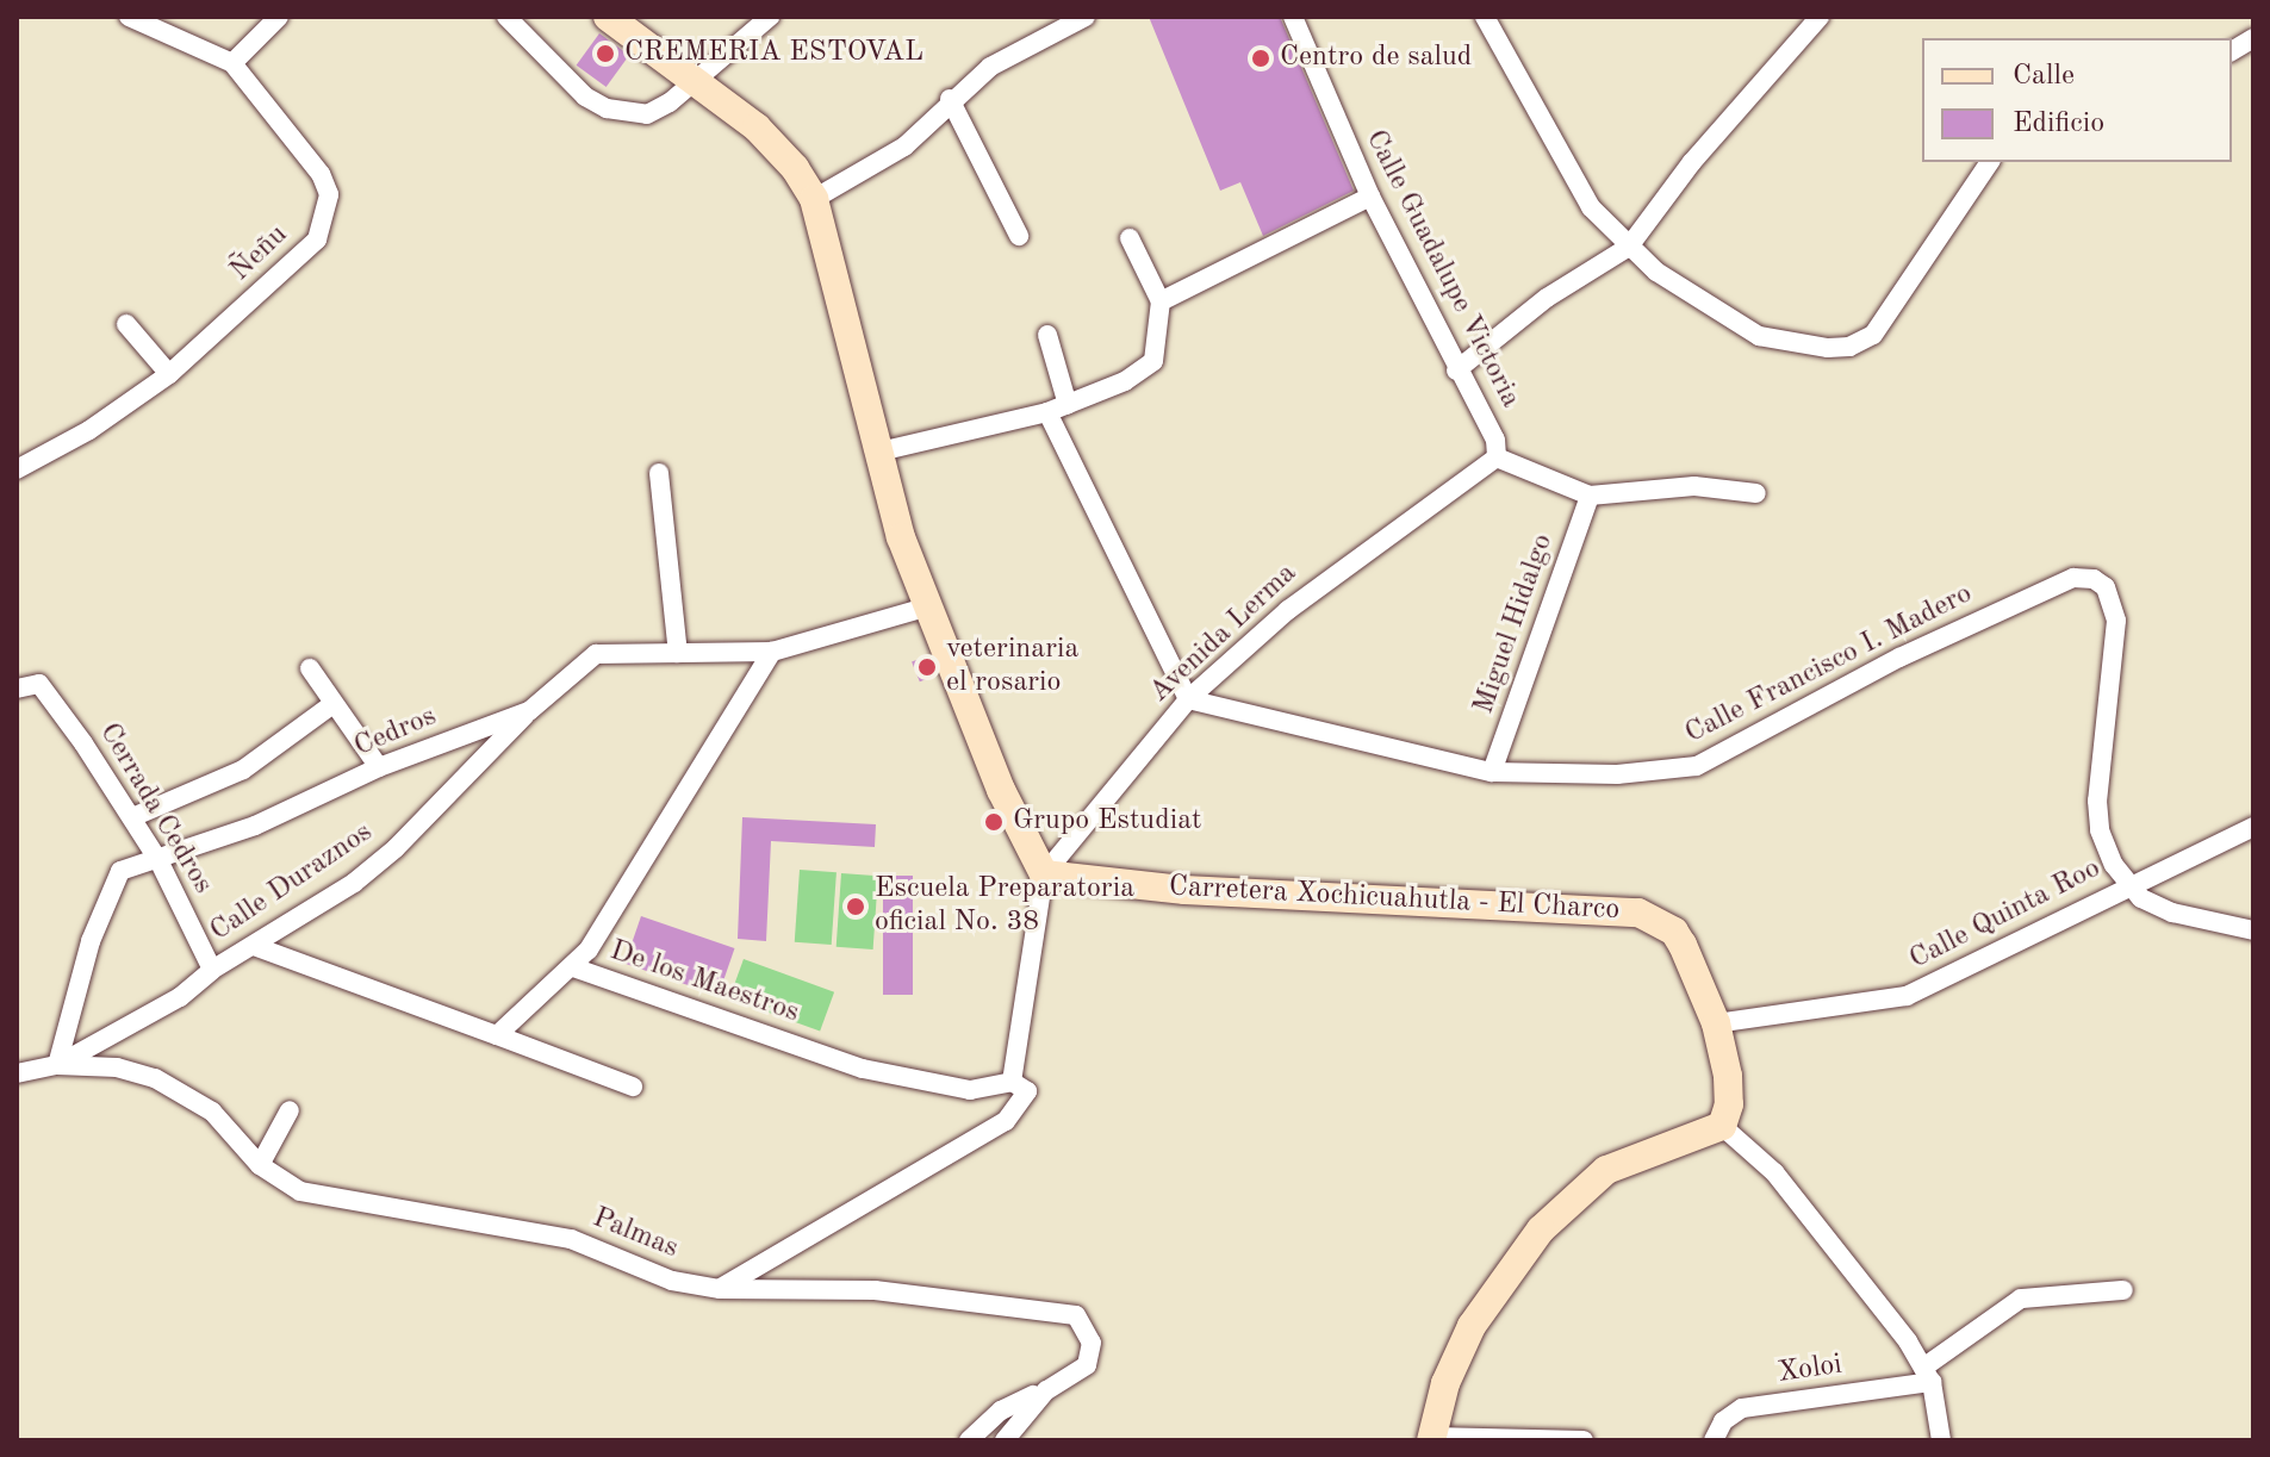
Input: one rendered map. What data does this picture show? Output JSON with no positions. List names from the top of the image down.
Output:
{
  "streets": {
    "main road": ["Carretera Xochicuahutla - El Charco"],
    "street": [
      "Ñeñu",
      "Calle Guadalupe Victoria",
      "Miguel Hidalgo",
      "Avenida Lerma",
      "Calle Francisco I. Madero",
      "Cedros",
      "Cerrada Cedros",
      "Calle Duraznos",
      "Calle Quinta Roo",
      "De los Maestros",
      "Palmas",
      "Xoloi"
    ]
  },
  "crossings": [
    ["Calle Guadalupe Victoria", "Avenida Lerma"],
    ["Miguel Hidalgo", "Calle Francisco I. Madero"],
    ["Avenida Lerma", "Calle Francisco I. Madero"],
    ["Avenida Lerma", "Carretera Xochicuahutla - El Charco"],
    ["Calle Francisco I. Madero", "Calle Quinta Roo"],
    ["Cedros", "Cerrada Cedros"],
    ["Cedros", "Calle Duraznos"],
    ["Cedros", "De los Maestros"],
    ["Cedros", "Palmas"],
    ["Cerrada Cedros", "Calle Duraznos"],
    ["Calle Duraznos", "Palmas"],
    ["Carretera Xochicuahutla - El Charco", "Calle Quinta Roo"]
  ],
  "places": [
    "CREMERIA ESTOVAL",
    "Centro de salud",
    "veterinaria el rosario",
    "Grupo Estudiat",
    "Escuela Preparatoria oficial No. 38"
  ],
  "legend": ["Calle", "Edificio"]
}
